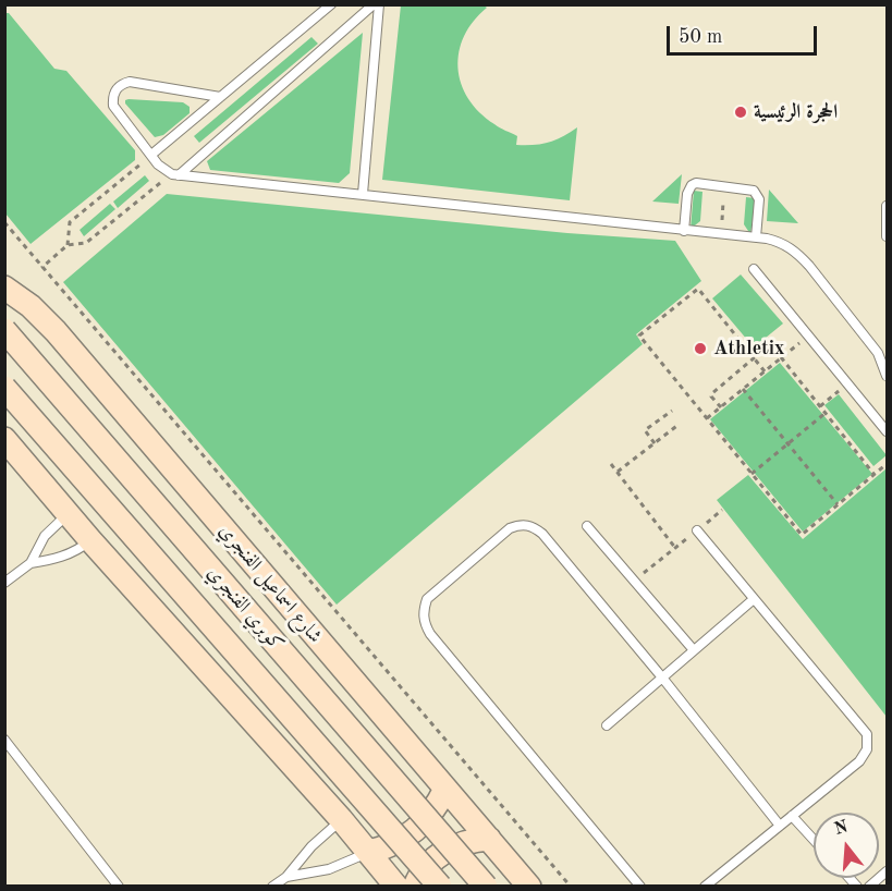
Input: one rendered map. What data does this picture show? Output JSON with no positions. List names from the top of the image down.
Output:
{
  "streets": {
    "main road": ["شارع اسماعيل الفنجري", "كوبري الفنجري"]
  },
  "places": ["الحجرة الرئيسية", "Athletix"],
  "scale_bar": "50 m",
  "north": "top"
}
